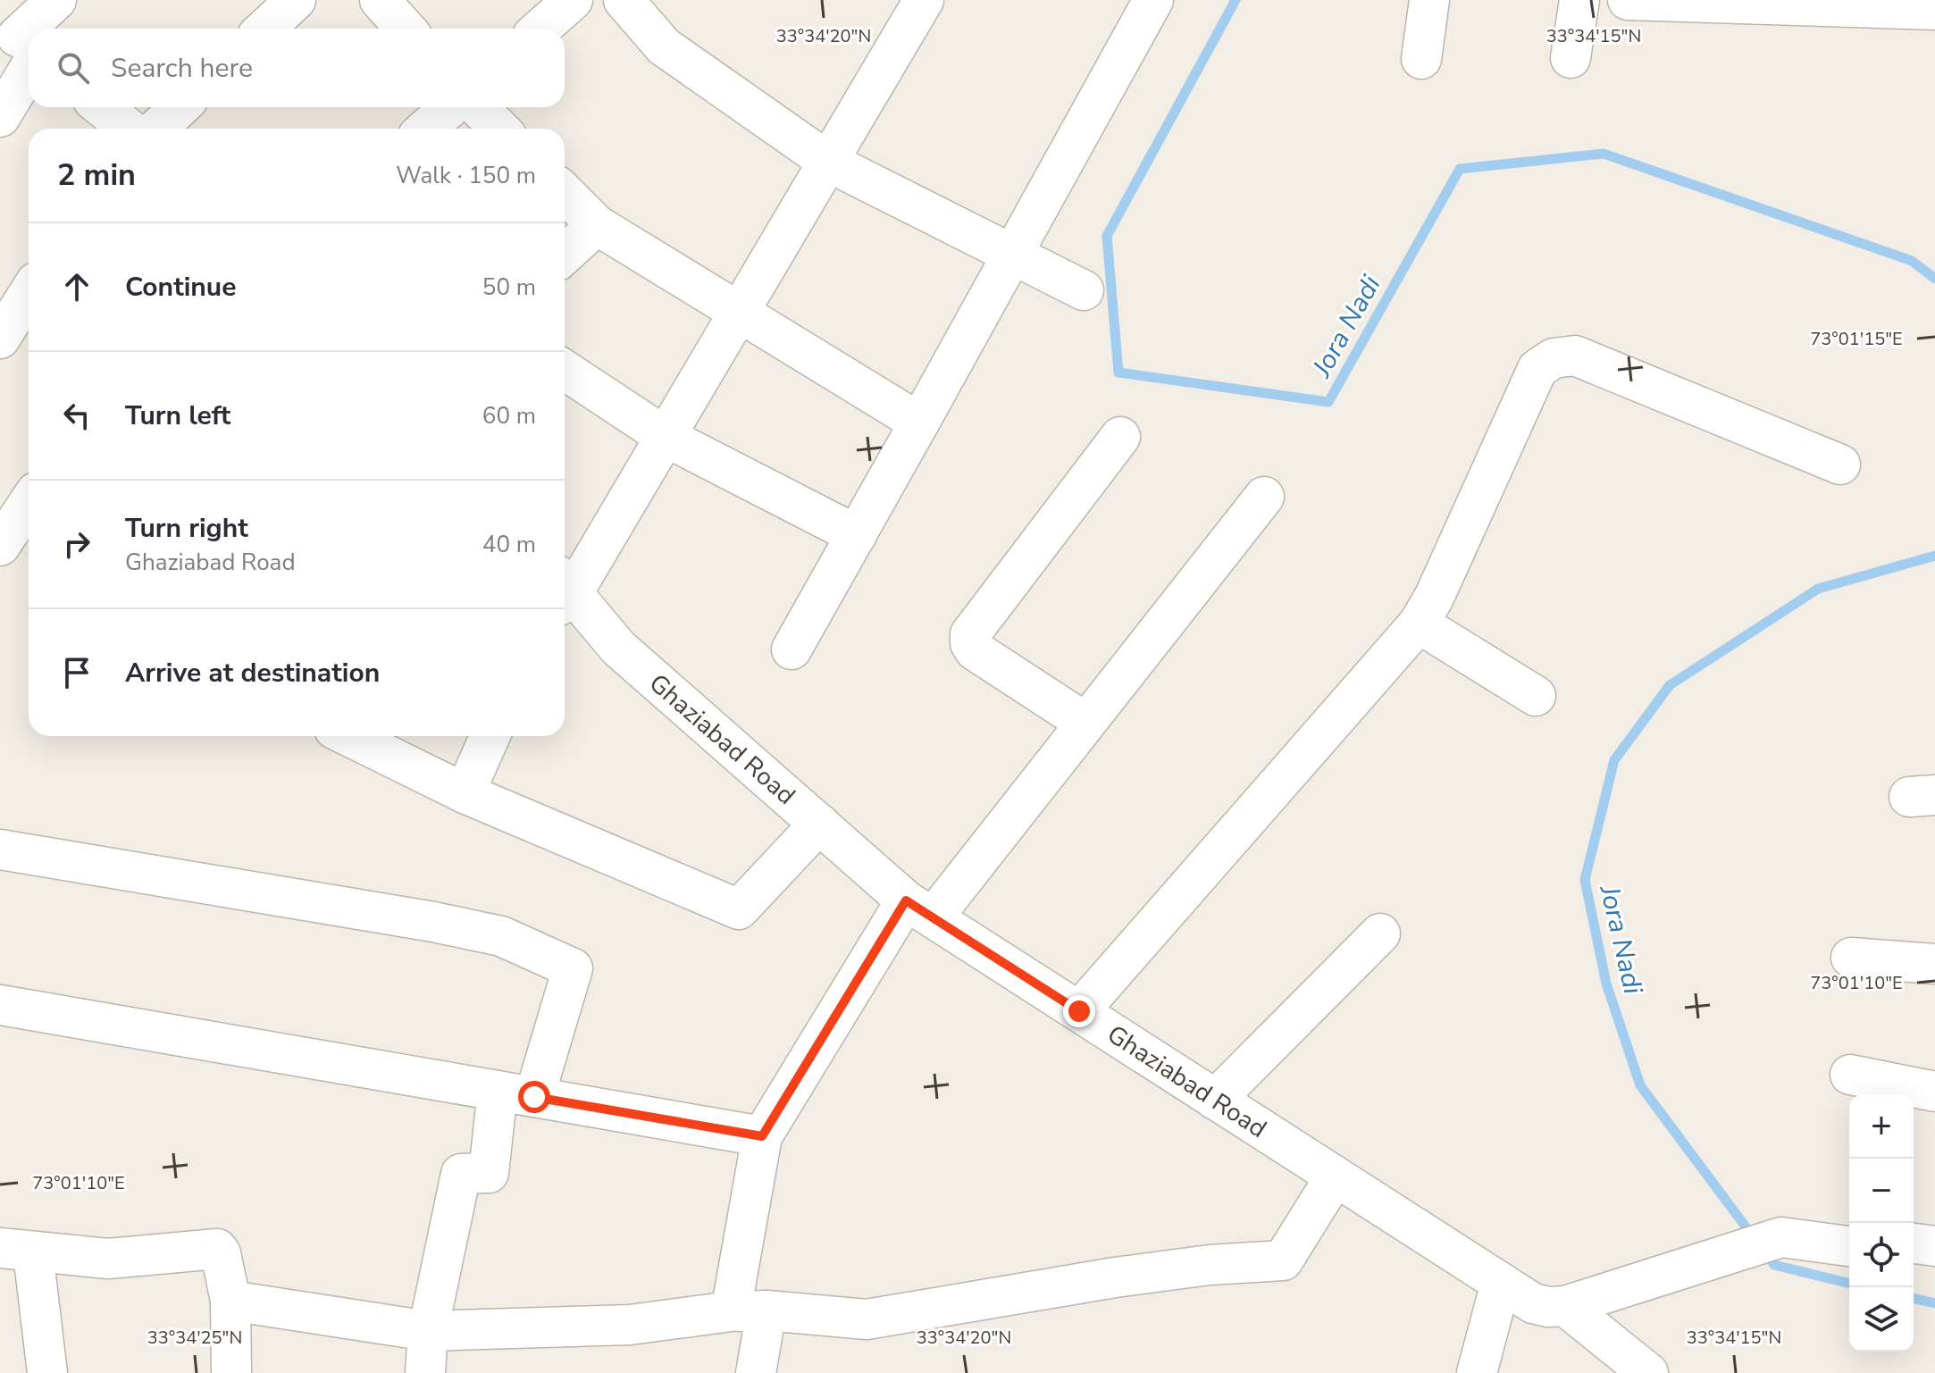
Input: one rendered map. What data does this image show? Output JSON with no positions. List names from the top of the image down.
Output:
{
  "streets": {
    "street": ["Ghaziabad Road"]
  },
  "water": ["Jora Nadi"],
  "page": {
    "search": "Search here",
    "heading": ["2 min", "Walk · 150 m"],
    "list": [
      ["Continue", "50 m"],
      ["Turn left", "60 m"],
      ["Turn right", "Ghaziabad Road", "40 m"],
      "Arrive at destination"
    ],
    "map_buttons": ["+", "−"]
  },
  "coordinates": [
    "33°34'20\"N",
    "33°34'15\"N",
    "73°01'15\"E",
    "73°01'10\"E",
    "33°34'25\"N"
  ]
}
